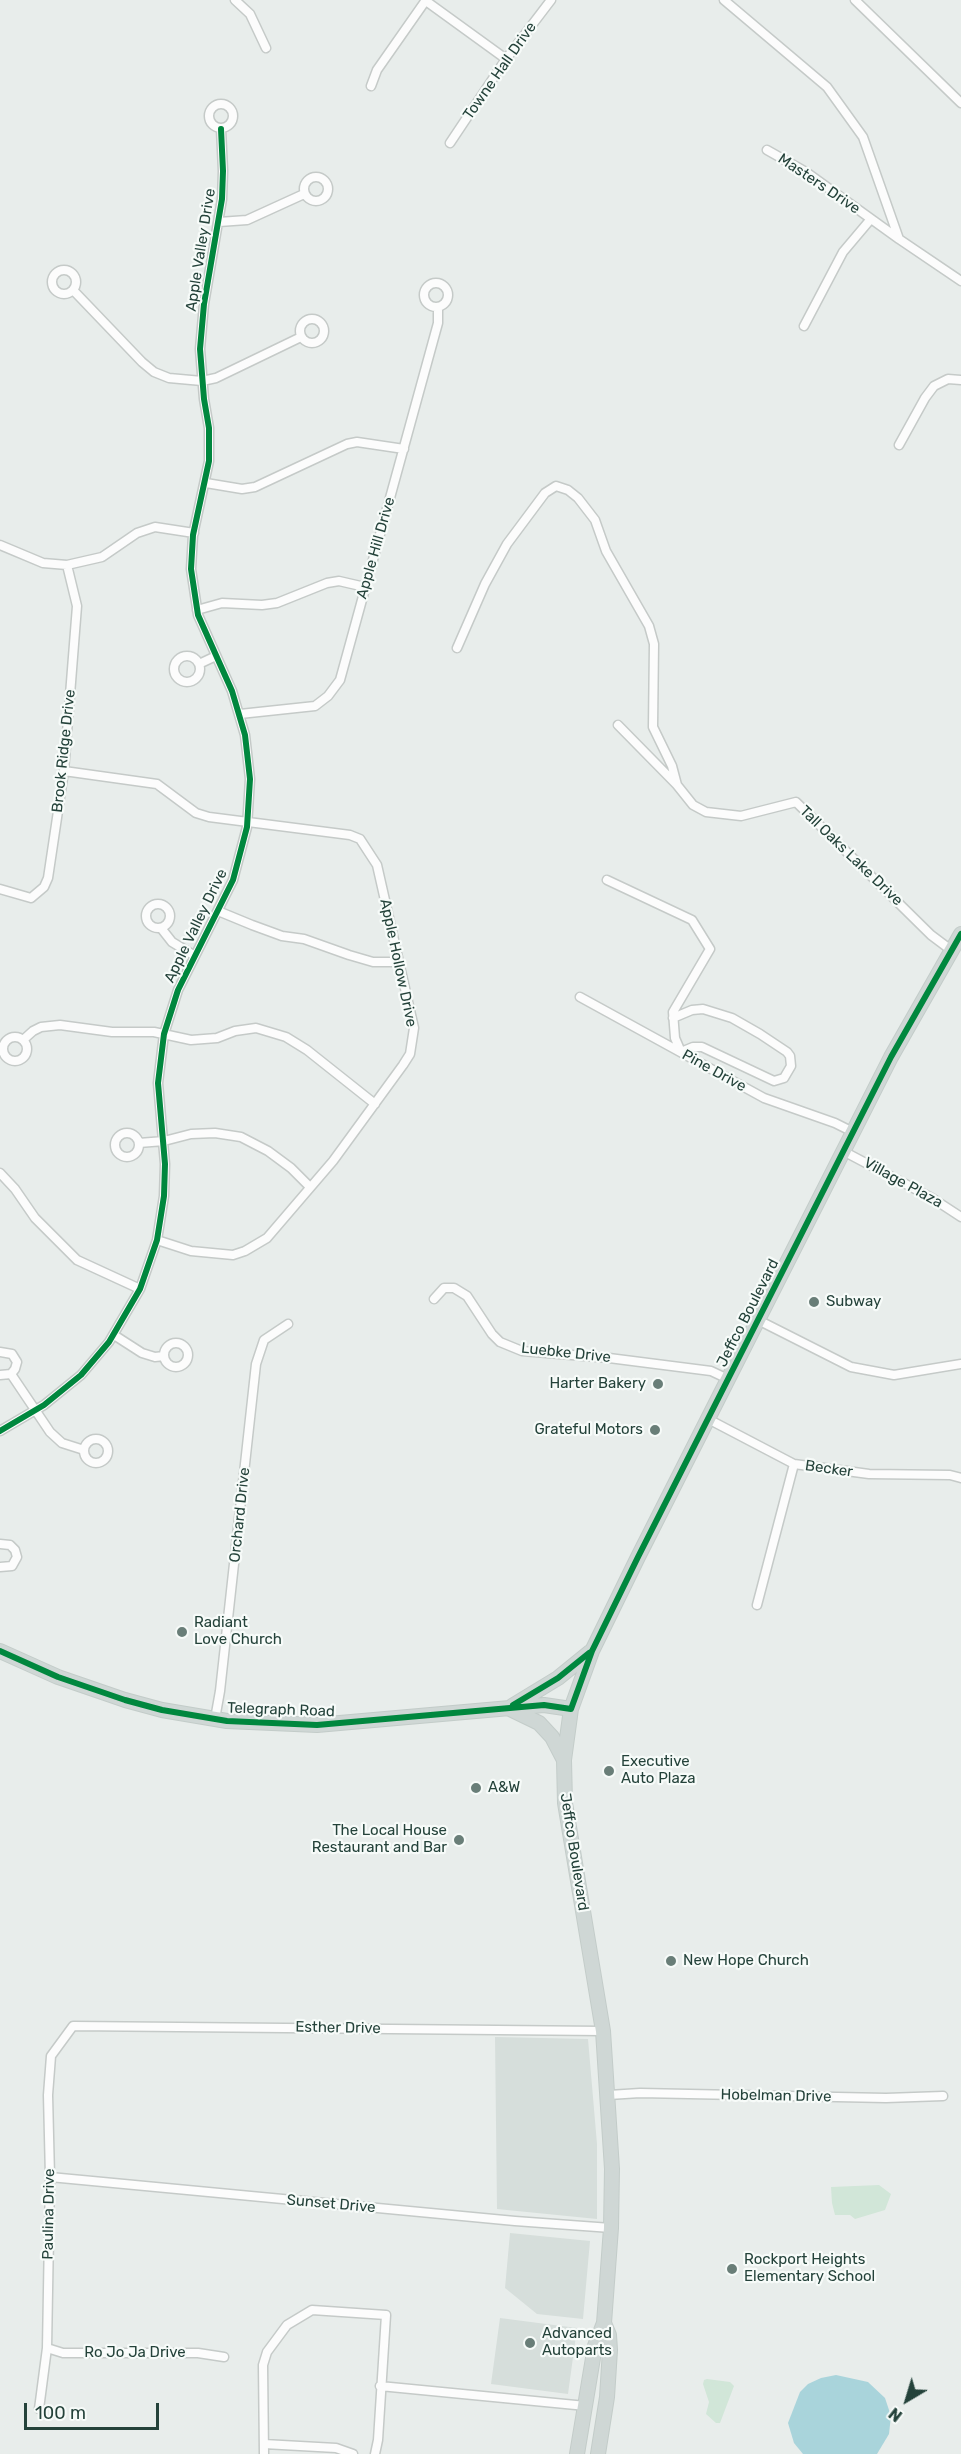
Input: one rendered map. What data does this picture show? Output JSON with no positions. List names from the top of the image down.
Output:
{
  "streets": {
    "main road": ["Jeffco Boulevard", "Telegraph Road"],
    "street": [
      "Towne Hall Drive",
      "Masters Drive",
      "Apple Valley Drive",
      "Apple Hill Drive",
      "Brook Ridge Drive",
      "Tall Oaks Lake Drive",
      "Apple Hollow Drive",
      "Pine Drive",
      "Village Plaza",
      "Luebke Drive",
      "Becker",
      "Orchard Drive",
      "Esther Drive",
      "Hobelman Drive",
      "Sunset Drive",
      "Paulina Drive",
      "Ro Jo Ja Drive"
    ]
  },
  "crossings": [
    ["Apple Valley Drive", "Apple Hill Drive"],
    ["Apple Valley Drive", "Apple Hollow Drive"],
    ["Brook Ridge Drive", "Apple Hollow Drive"],
    ["Tall Oaks Lake Drive", "Jeffco Boulevard"],
    ["Pine Drive", "Jeffco Boulevard"],
    ["Village Plaza", "Jeffco Boulevard"],
    ["Jeffco Boulevard", "Luebke Drive"],
    ["Jeffco Boulevard", "Becker"],
    ["Jeffco Boulevard", "Telegraph Road"],
    ["Jeffco Boulevard", "Esther Drive"],
    ["Jeffco Boulevard", "Hobelman Drive"],
    ["Jeffco Boulevard", "Sunset Drive"],
    ["Orchard Drive", "Telegraph Road"],
    ["Esther Drive", "Paulina Drive"],
    ["Sunset Drive", "Paulina Drive"],
    ["Paulina Drive", "Ro Jo Ja Drive"]
  ],
  "places": [
    "Subway",
    "Harter Bakery",
    "Grateful Motors",
    "Radiant Love Church",
    "Executive Auto Plaza",
    "A&W",
    "The Local House Restaurant and Bar",
    "New Hope Church",
    "Rockport Heights Elementary School",
    "Advanced Autoparts"
  ],
  "scale_bar": "100 m",
  "north": "bottom left"
}
